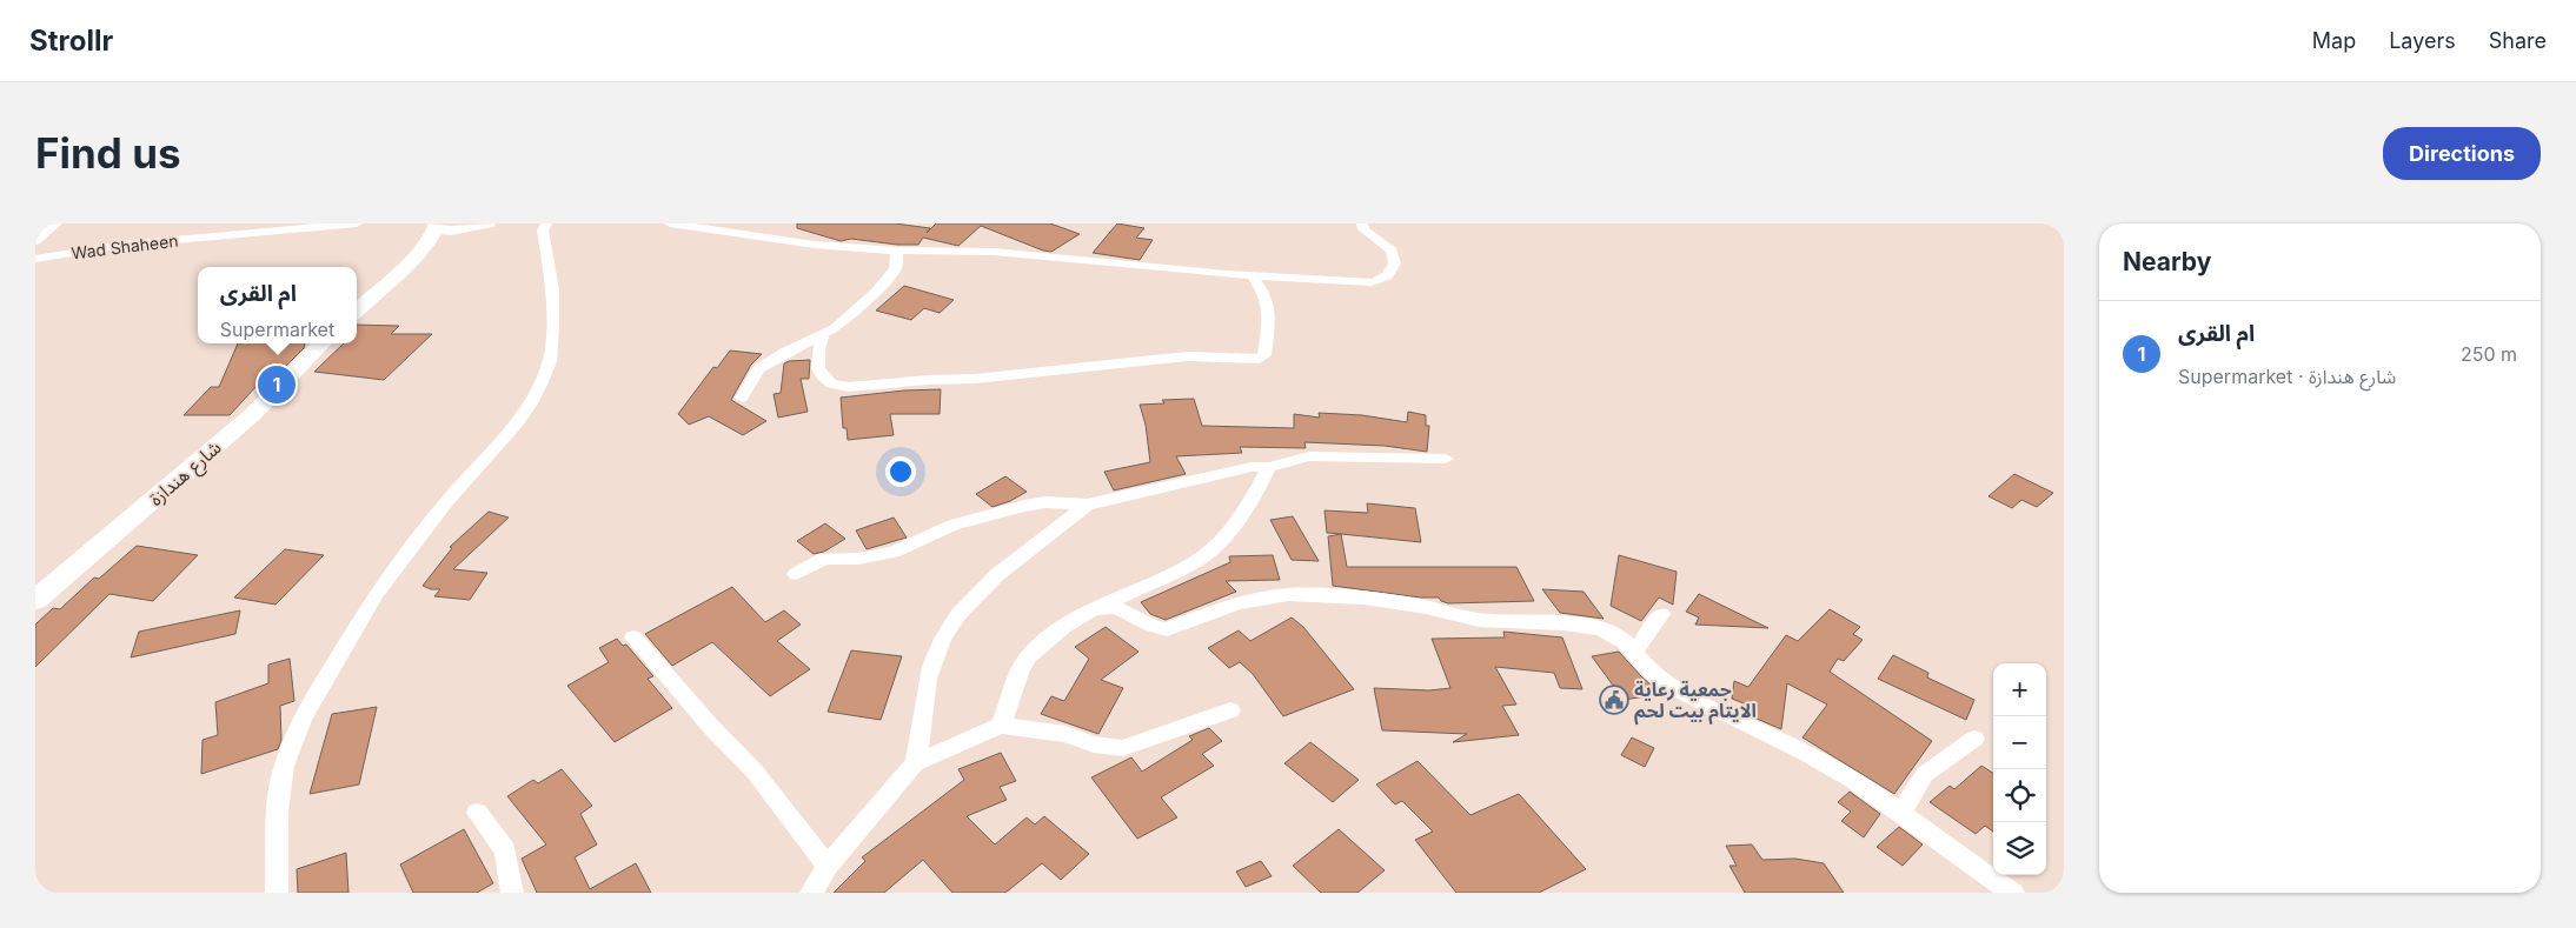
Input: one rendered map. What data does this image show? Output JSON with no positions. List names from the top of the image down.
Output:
{
  "streets": {
    "street": ["Wad Shaheen", "شارع هندازة"]
  },
  "places": {
    "public building": ["جمعية رعاية الايتام بيت لحم"]
  },
  "page": {
    "header": "Strollr",
    "nav": ["Map", "Layers", "Share"],
    "buttons": "Directions",
    "title": "Find us",
    "heading": "Nearby",
    "popup": ["ام القرى", "Supermarket"],
    "list": [
      {
        "mark": "1",
        "name": "ام القرى",
        "note": "Supermarket · شارع هندازة",
        "value": "250 m"
      }
    ],
    "pins": "1",
    "map_buttons": ["+", "−"]
  }
}
